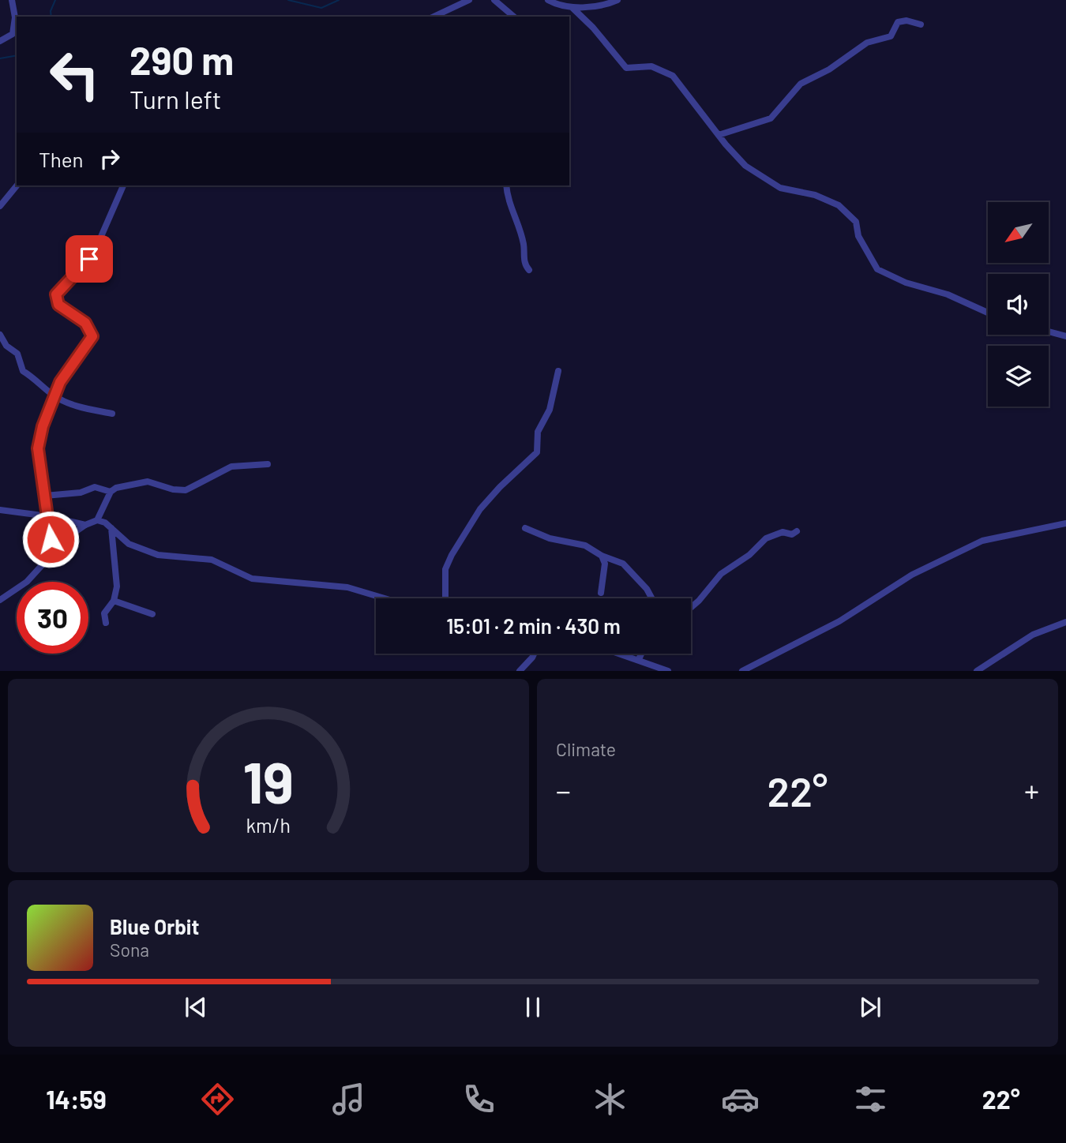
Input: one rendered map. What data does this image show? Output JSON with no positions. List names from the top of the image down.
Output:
{
  "north": "bottom left",
  "page": {
    "turn": ["290 m", "Turn left"],
    "then": "Then",
    "limit": "30",
    "trip": "15:01 · 2 min · 430 m",
    "tile": "Climate",
    "heat": ["−", "22°", "+"],
    "song": ["Blue Orbit", "Sona"],
    "tabs": ["14:59", "22°"],
    "gauge": ["19", "km/h"]
  }
}
